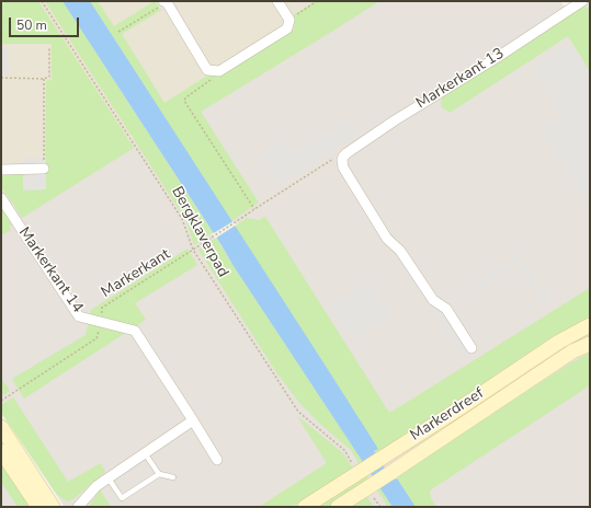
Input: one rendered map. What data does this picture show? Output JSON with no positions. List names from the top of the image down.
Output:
{
  "streets": {
    "main road": ["Markerdreef"],
    "street": ["Markerkant 13", "Markerkant 14"],
    "path": ["Bergklaverpad", "Markerkant"]
  },
  "crossings": [
    ["Bergklaverpad", "Markerkant"],
    ["Bergklaverpad", "Markerdreef"],
    ["Markerkant 14", "Markerkant"]
  ],
  "scale_bar": "50 m"
}
